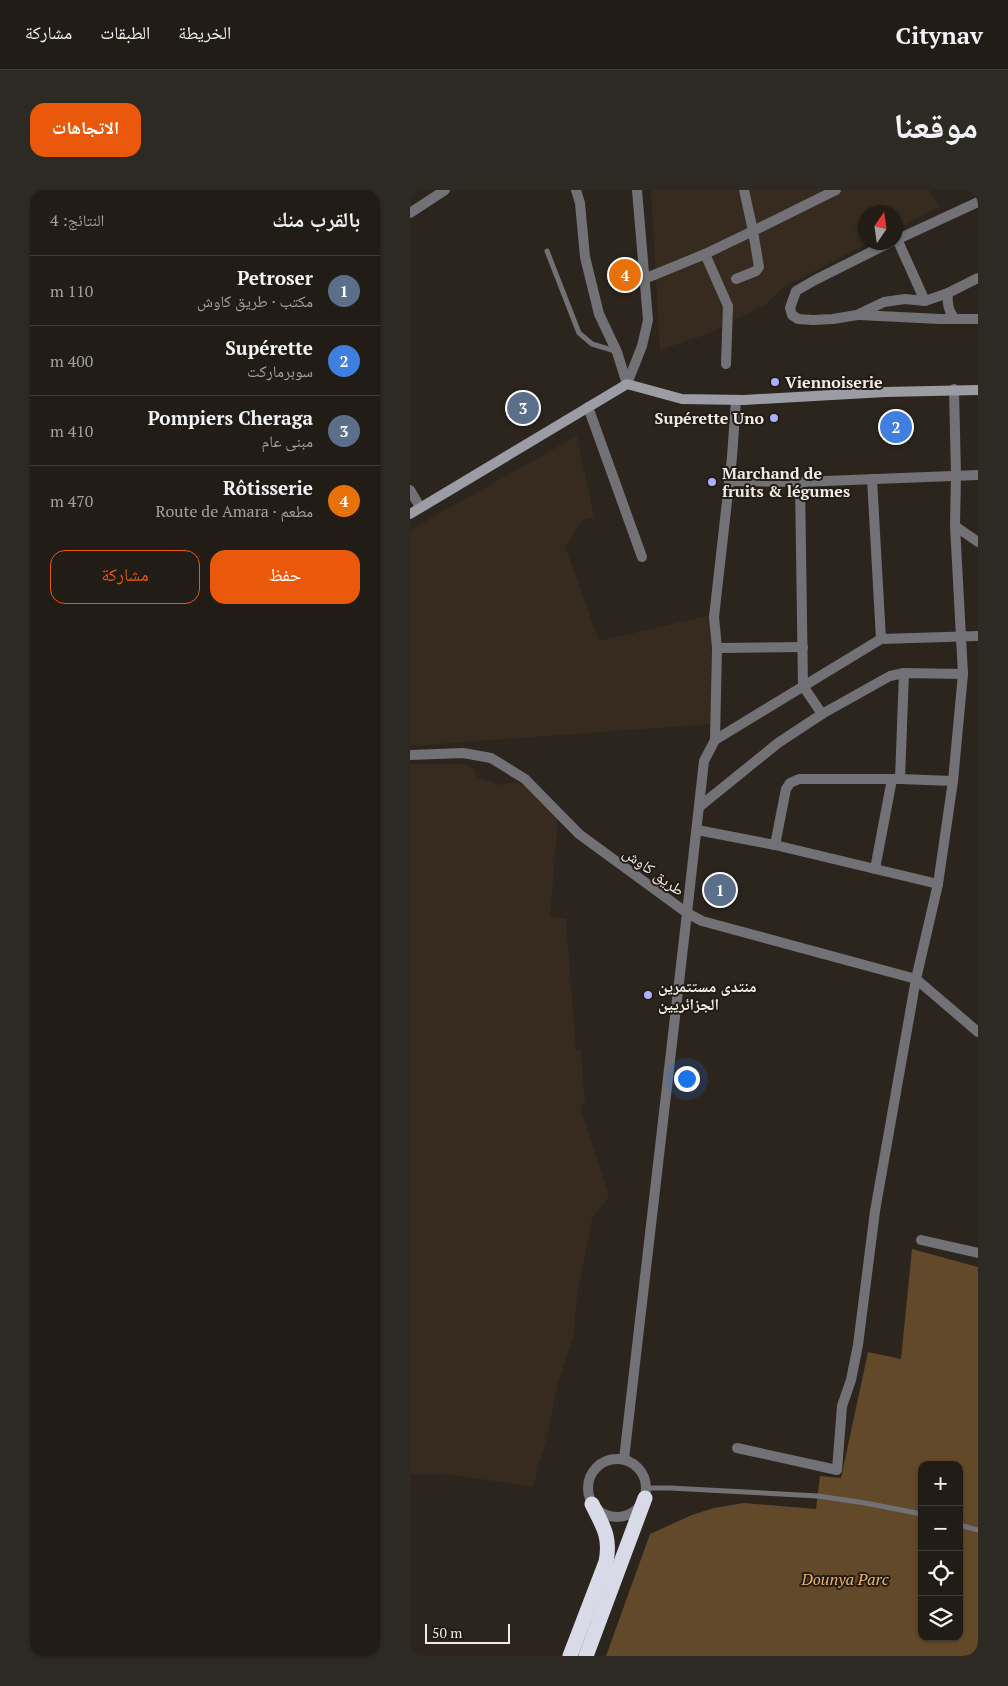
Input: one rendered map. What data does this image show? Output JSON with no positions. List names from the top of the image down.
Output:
{
  "streets": {
    "street": ["طريق كاوش"]
  },
  "parks": ["Dounya Parc"],
  "places": [
    "Viennoiserie",
    "Supérette Uno",
    "Marchand de fruits & légumes",
    "منتدى مستتمرين الجزائريين"
  ],
  "scale_bar": "50 m",
  "north": "top",
  "page": {
    "header": "Citynav",
    "nav": ["الخريطة", "الطبقات", "مشاركة"],
    "title": "موقعنا",
    "buttons": [
      "الاتجاهات",
      ["حفظ", "مشاركة"]
    ],
    "heading": ["بالقرب منك", "النتائج: 4"],
    "list": [
      {
        "mark": "1",
        "name": "Petroser",
        "note": "مكتب · طريق كاوش",
        "value": "110 m"
      },
      {
        "mark": "2",
        "name": "Supérette",
        "note": "سوبرماركت",
        "value": "400 m"
      },
      {
        "mark": "3",
        "name": "Pompiers Cheraga",
        "note": "مبنى عام",
        "value": "410 m"
      },
      {
        "mark": "4",
        "name": "Rôtisserie",
        "note": "مطعم · Route de Amara",
        "value": "470 m"
      }
    ],
    "pins": [
      "4",
      "3",
      "2",
      "1"
    ],
    "map_buttons": ["+", "−"],
    "scale": "50 m"
  }
}
